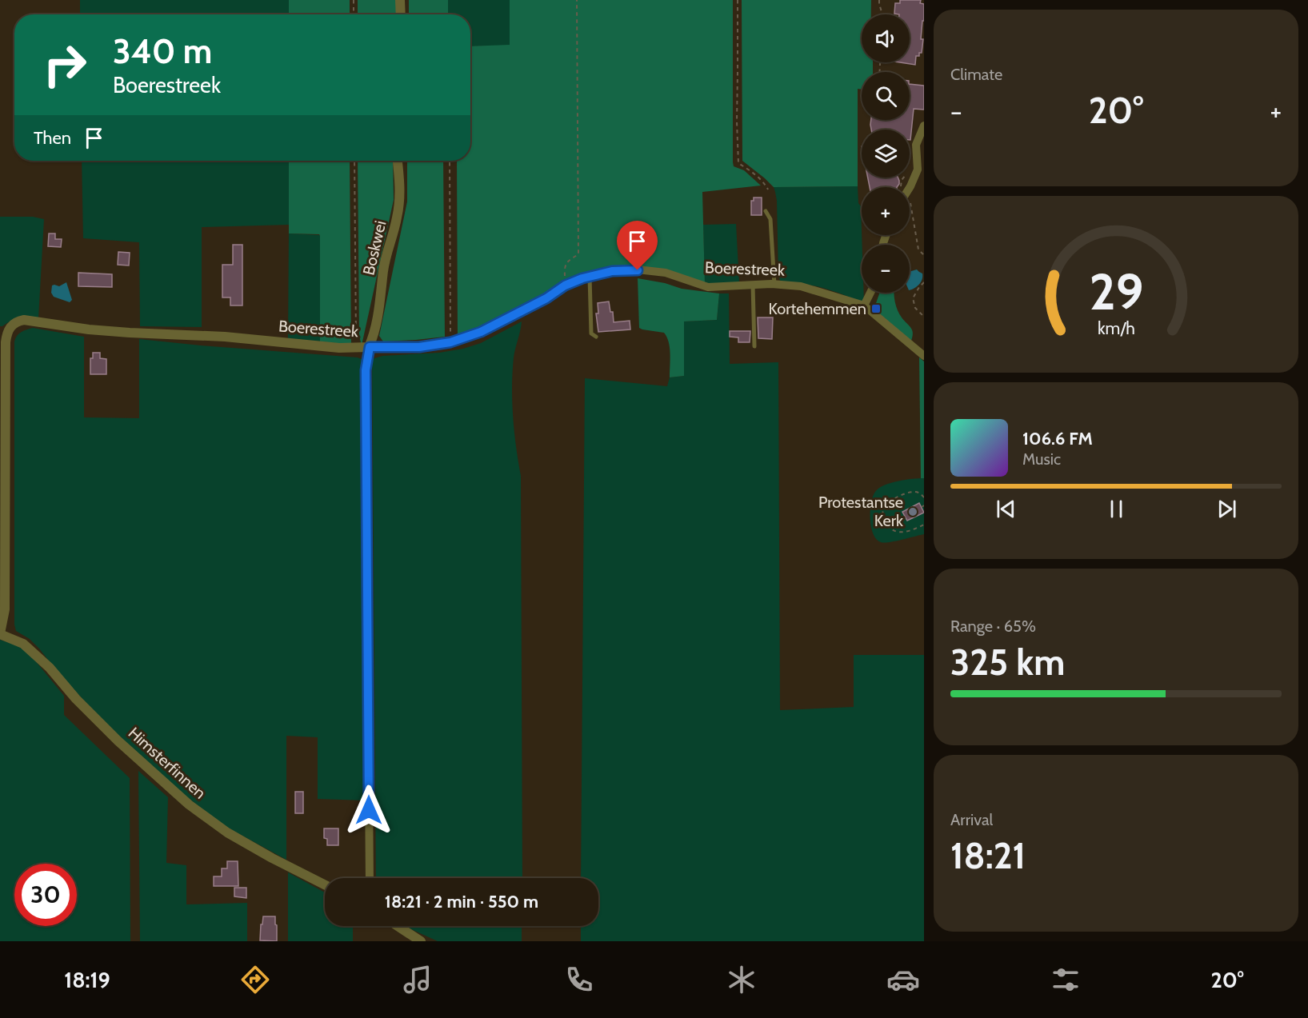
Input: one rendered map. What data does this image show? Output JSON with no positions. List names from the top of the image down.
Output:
{
  "streets": {
    "street": ["Boskwei", "Boerestreek", "Himsterfinnen"]
  },
  "crossings": [
    ["Boskwei", "Boerestreek"],
    ["Boerestreek", "Himsterfinnen"]
  ],
  "places": {
    "transit": ["Kortehemmen"],
    "other": ["Protestantse Kerk"]
  },
  "page": {
    "tile": [
      "Climate",
      ["Range · 65%", "325 km"],
      ["Arrival", "18:21"]
    ],
    "map_buttons": ["+", "−"],
    "turn": ["340 m", "Boerestreek"],
    "heat": ["−", "20°", "+"],
    "then": "Then",
    "song": ["106.6 FM", "Music"],
    "limit": "30",
    "trip": "18:21 · 2 min · 550 m",
    "tabs": ["18:19", "20°"],
    "gauge": ["29", "km/h"]
  }
}
